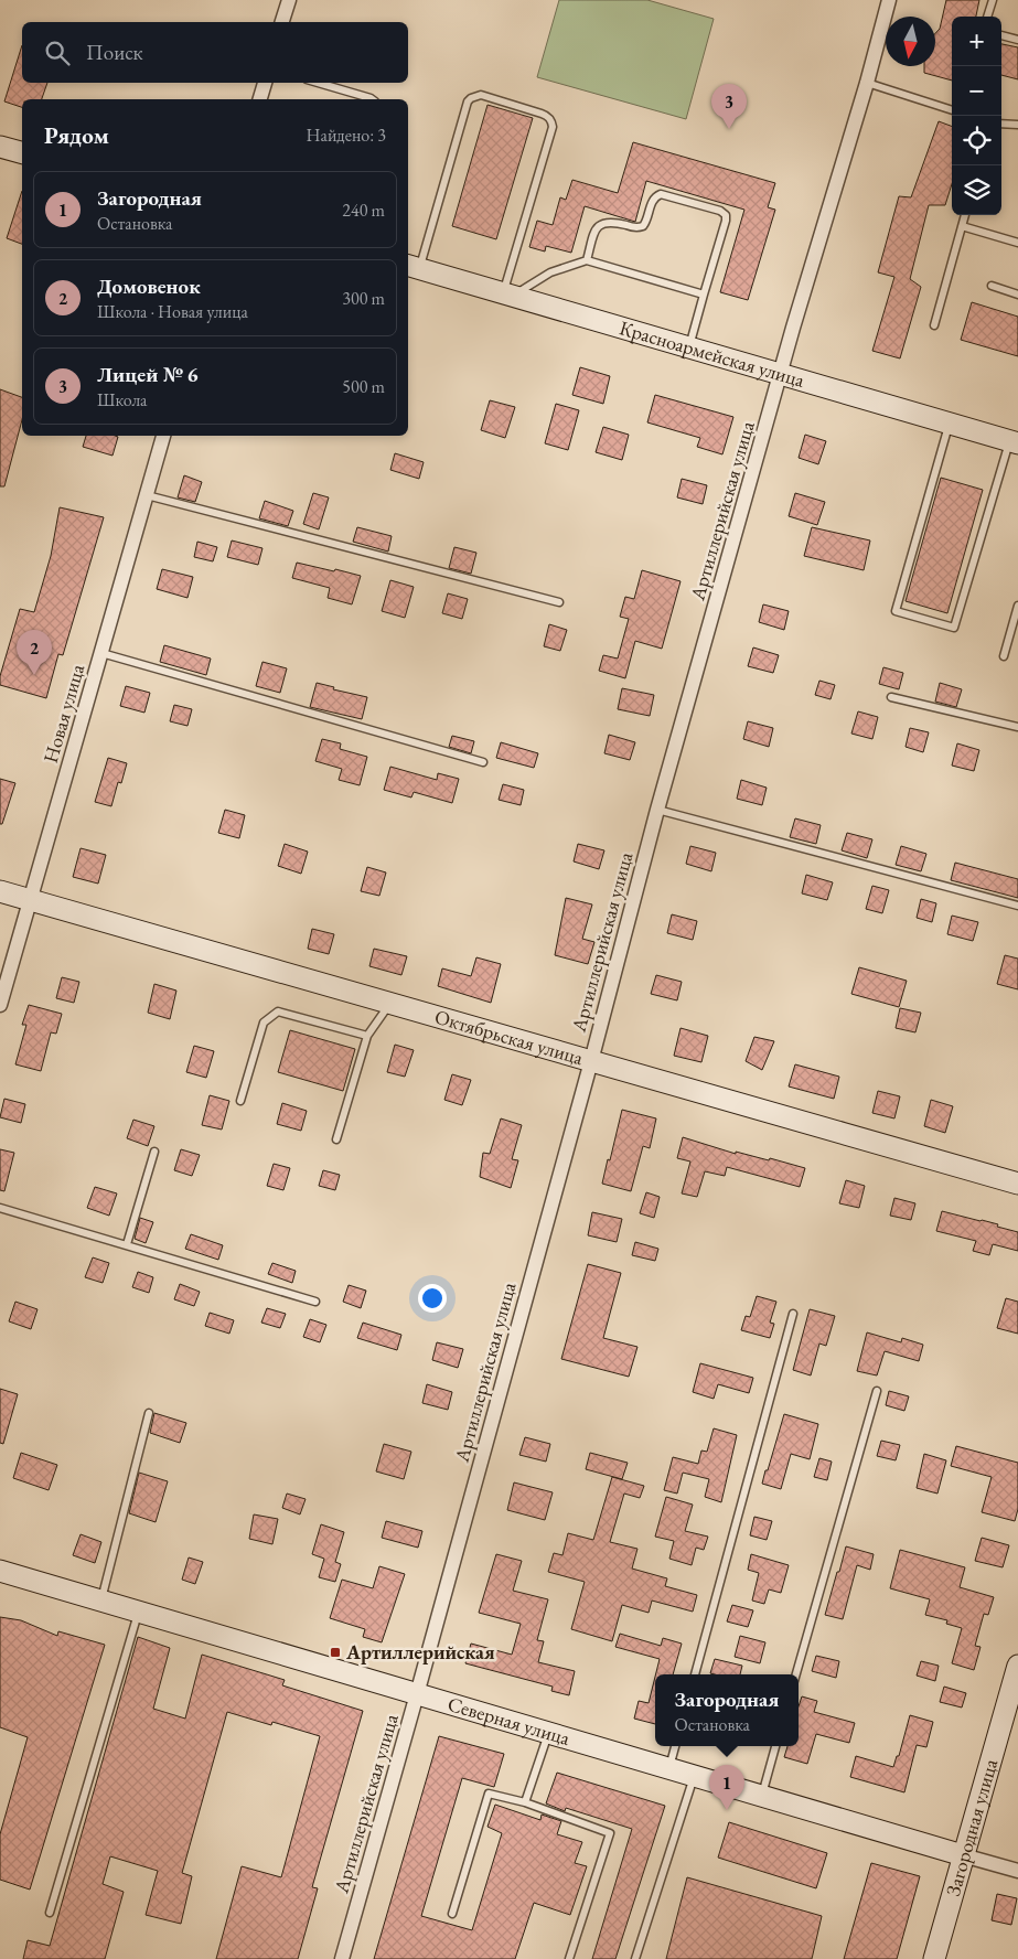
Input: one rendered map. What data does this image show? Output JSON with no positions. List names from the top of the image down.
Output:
{
  "streets": {
    "main road": [
      "Красноармейская улица",
      "Октябрьская улица",
      "Северная улица",
      "Загородная улица"
    ],
    "street": ["Артиллерийская улица", "Новая улица"]
  },
  "crossings": [
    ["Красноармейская улица", "Артиллерийская улица"],
    ["Артиллерийская улица", "Октябрьская улица"],
    ["Артиллерийская улица", "Северная улица"],
    ["Новая улица", "Октябрьская улица"],
    ["Северная улица", "Загородная улица"]
  ],
  "places": {
    "transit": ["Артиллерийская"]
  },
  "north": "bottom",
  "page": {
    "map_buttons": ["+", "−"],
    "search": "Поиск",
    "pins": ["3", "2", "1"],
    "heading": ["Рядом", "Найдено: 3"],
    "list": [
      {
        "mark": "1",
        "name": "Загородная",
        "note": "Остановка",
        "value": "240 m"
      },
      {
        "mark": "2",
        "name": "Домовенок",
        "note": "Школа · Новая улица",
        "value": "300 m"
      },
      {
        "mark": "3",
        "name": "Лицей № 6",
        "note": "Школа",
        "value": "500 m"
      }
    ],
    "popup": ["Загородная", "Остановка"]
  }
}
